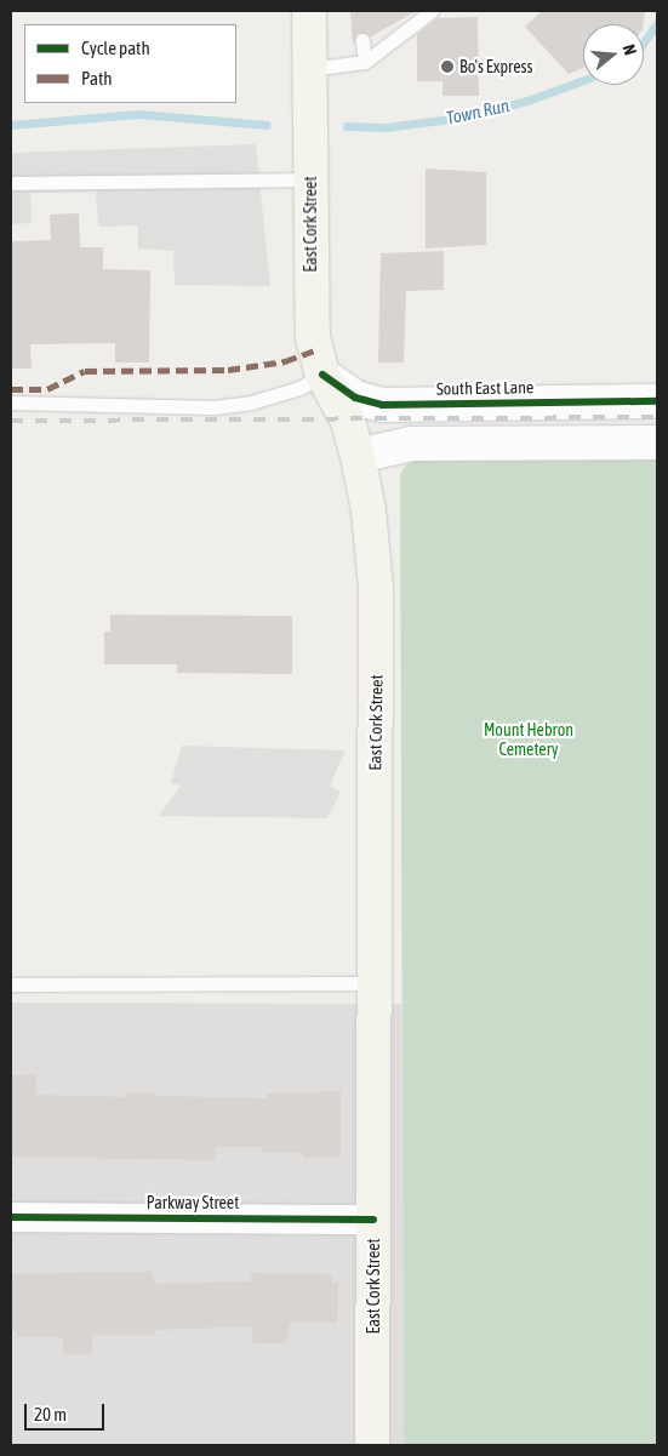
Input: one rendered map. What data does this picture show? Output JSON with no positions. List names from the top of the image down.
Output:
{
  "streets": {
    "main road": ["East Cork Street"],
    "street": ["South East Lane", "Parkway Street"]
  },
  "crossings": [
    ["East Cork Street", "South East Lane"],
    ["East Cork Street", "Parkway Street"]
  ],
  "water": ["Town Run"],
  "parks": ["Mount Hebron Cemetery"],
  "places": ["Bo's Express"],
  "legend": ["Cycle path", "Path"],
  "scale_bar": "20 m",
  "north": "right"
}
